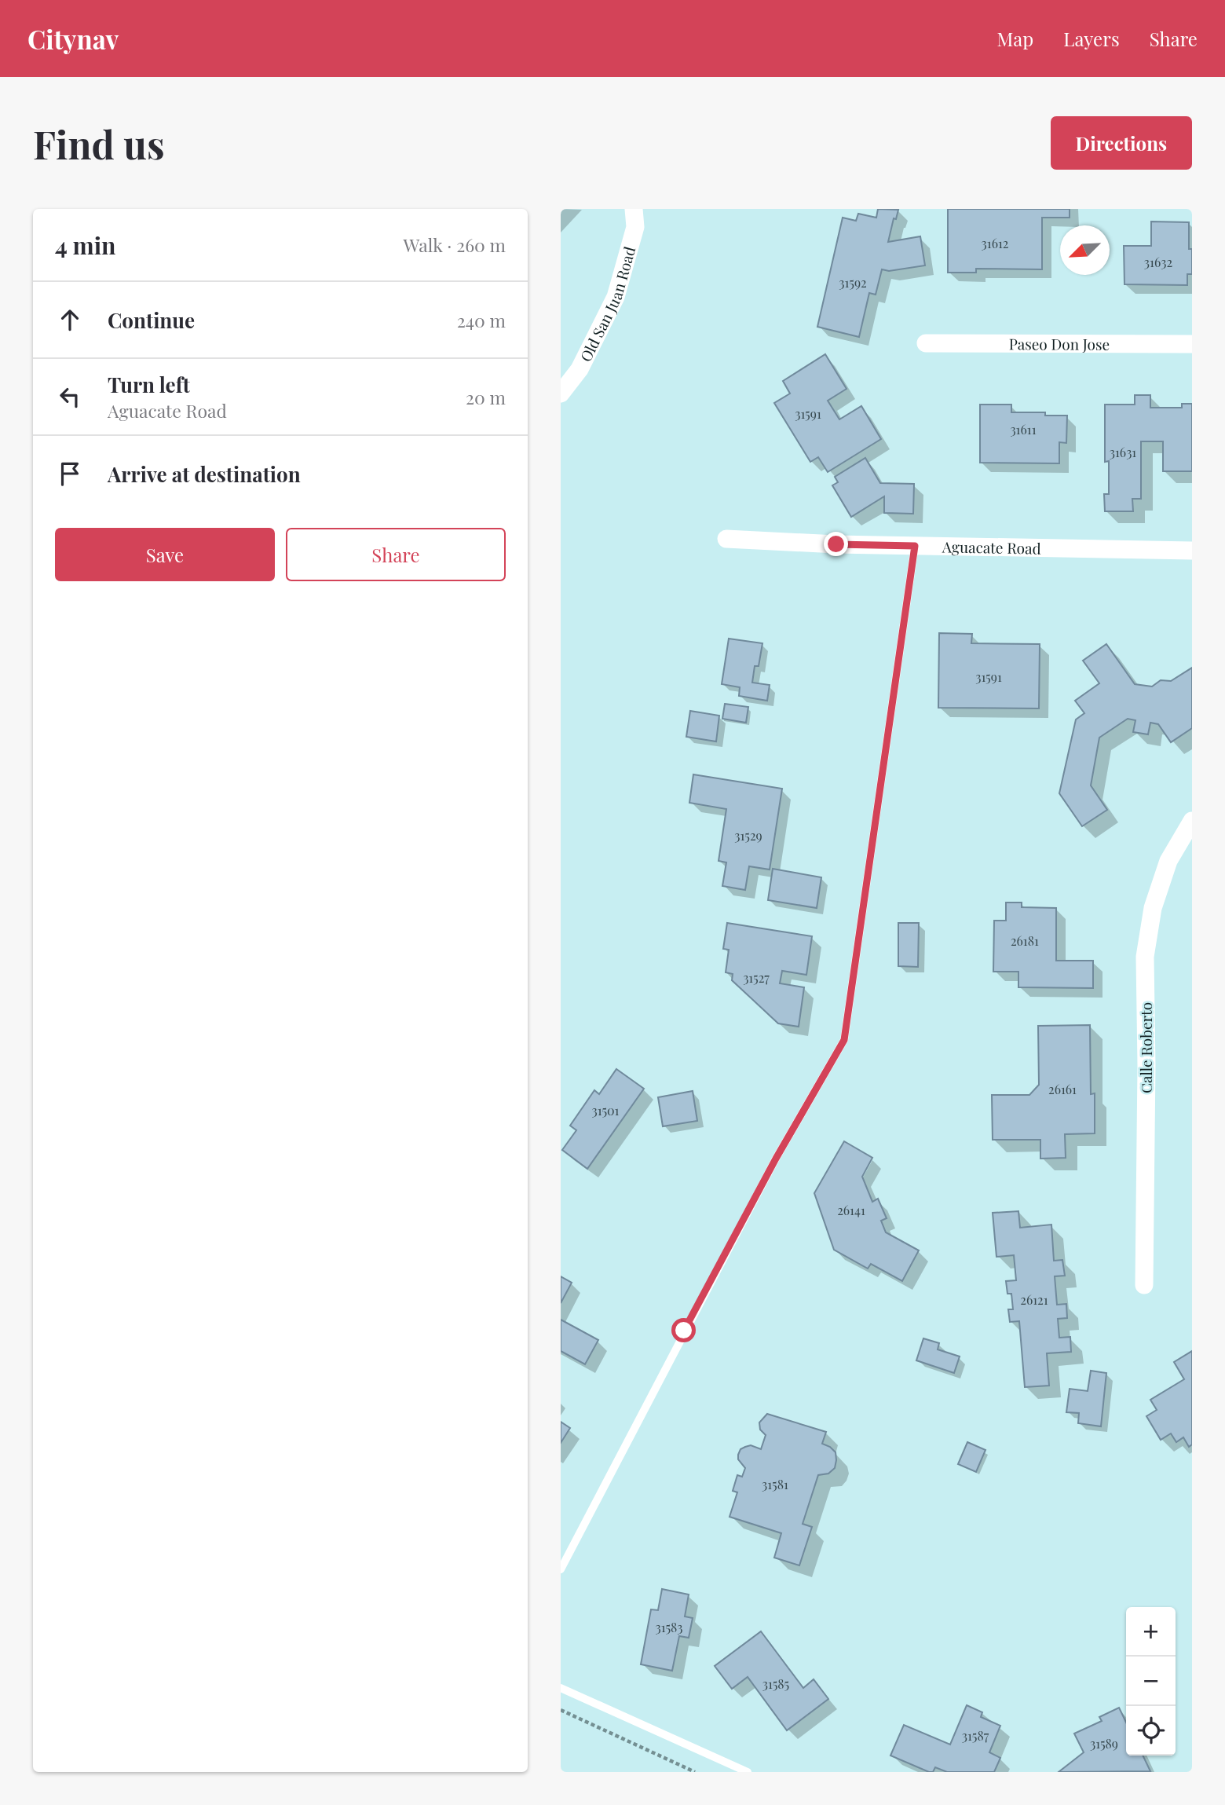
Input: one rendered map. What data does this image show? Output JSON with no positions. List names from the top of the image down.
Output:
{
  "streets": {
    "street": [
      "Old San Juan Road",
      "Paseo Don Jose",
      "Aguacate Road",
      "Calle Roberto"
    ]
  },
  "house_numbers": [
    "31612",
    "31632",
    "31592",
    "31591",
    "31611",
    "31631",
    "31591",
    "31529",
    "26181",
    "31527",
    "26161",
    "31501",
    "26141",
    "26121",
    "31581",
    "31583",
    "31585",
    "31587",
    "31589"
  ],
  "north": "bottom left",
  "page": {
    "header": "Citynav",
    "nav": ["Map", "Layers", "Share"],
    "buttons": [
      "Directions",
      ["Save", "Share"]
    ],
    "title": "Find us",
    "heading": ["4 min", "Walk · 260 m"],
    "list": [
      ["Continue", "240 m"],
      ["Turn left", "Aguacate Road", "20 m"],
      "Arrive at destination"
    ],
    "map_buttons": ["+", "−"]
  }
}
